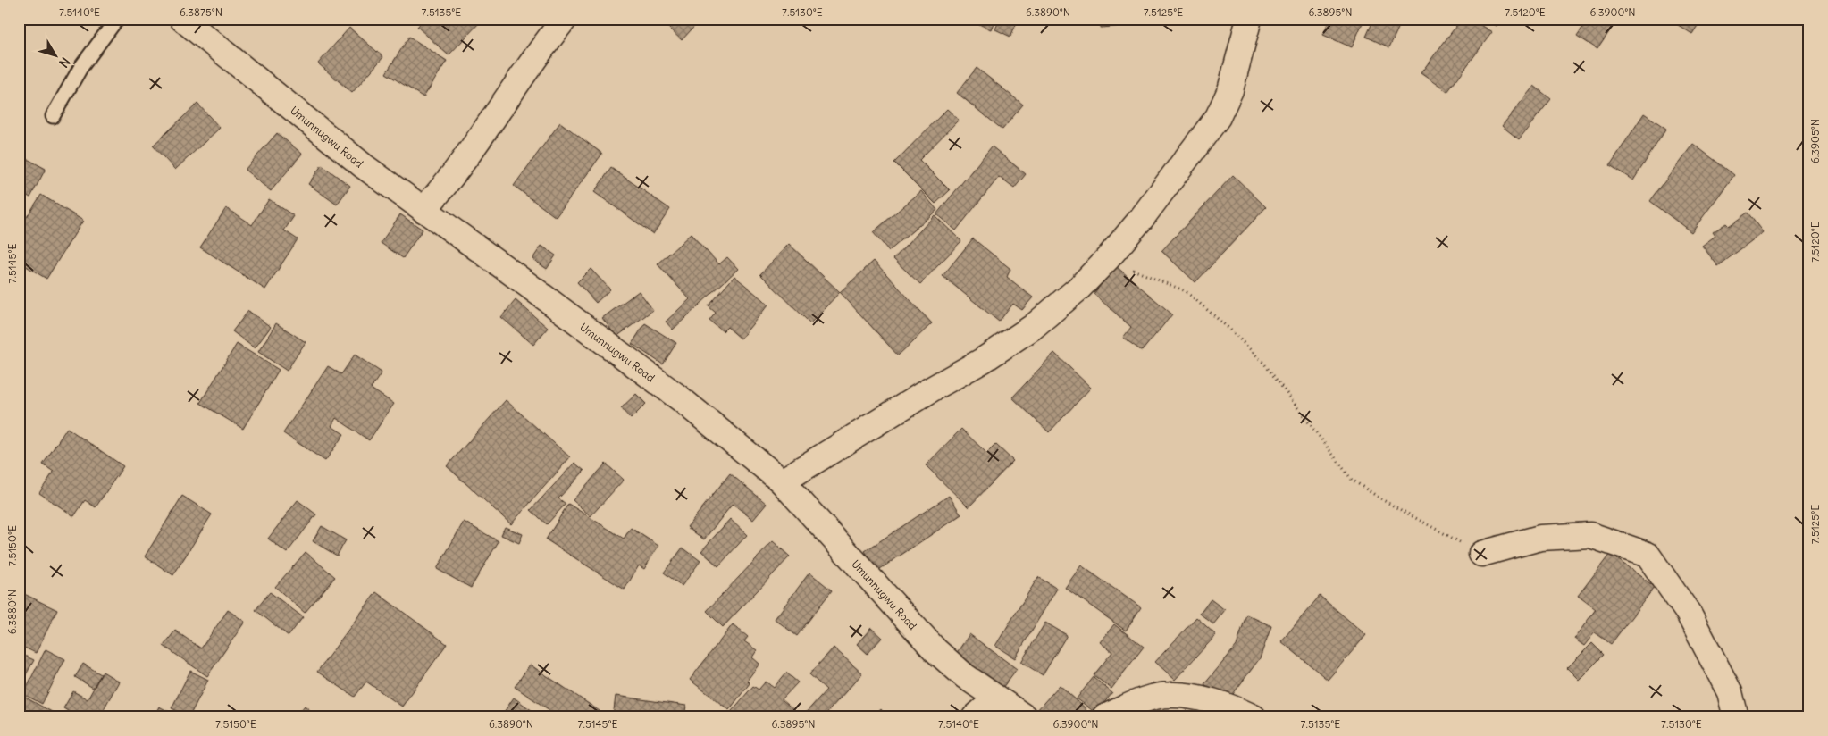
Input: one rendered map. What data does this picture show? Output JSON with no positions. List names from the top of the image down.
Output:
{
  "streets": {
    "street": ["Umunnugwu Road"]
  },
  "north": "bottom right",
  "coordinates": [
    "7.5140°E",
    "6.3875°N",
    "7.5135°E",
    "7.5130°E",
    "6.3890°N",
    "7.5125°E",
    "6.3895°N",
    "7.5120°E",
    "6.3900°N",
    "6.3905°N",
    "7.5145°E",
    "7.5150°E",
    "6.3880°N"
  ]
}
